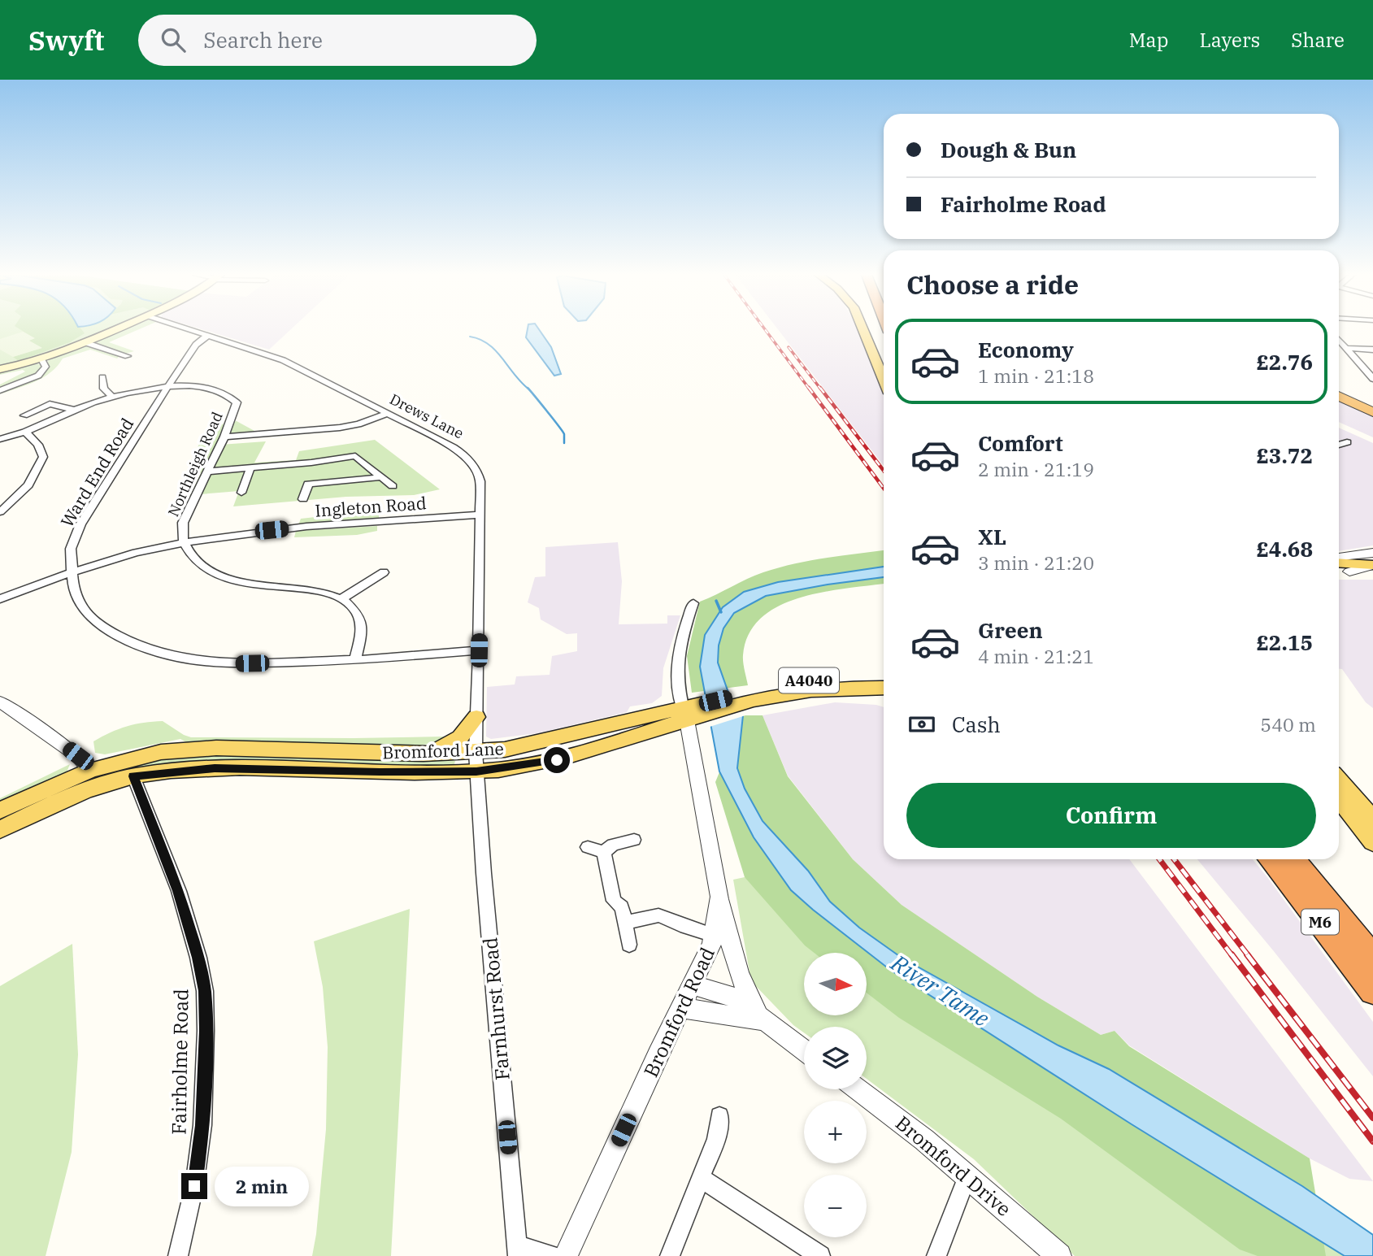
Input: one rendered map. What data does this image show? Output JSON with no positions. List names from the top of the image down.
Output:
{
  "streets": {
    "highway": ["M6"],
    "main road": ["A4040", "Bromford Lane"],
    "street": [
      "Drews Lane",
      "Northleigh Road",
      "Ward End Road",
      "Ingleton Road",
      "Farnhurst Road",
      "Bromford Road",
      "Fairholme Road",
      "Bromford Drive"
    ]
  },
  "crossings": [
    ["Drews Lane", "Ward End Road"],
    ["Drews Lane", "Ingleton Road"],
    ["Drews Lane", "Bromford Lane"],
    ["Drews Lane", "Farnhurst Road"],
    ["Northleigh Road", "Ward End Road"],
    ["Northleigh Road", "Ingleton Road"],
    ["Ward End Road", "Ingleton Road"],
    ["Bromford Lane", "Farnhurst Road"],
    ["Bromford Lane", "Bromford Road"],
    ["Bromford Lane", "Fairholme Road"]
  ],
  "water": ["River Tame"],
  "north": "right",
  "page": {
    "header": "Swyft",
    "search": "Search here",
    "nav": ["Map", "Layers", "Share"],
    "banner": ["Dough & Bun", "Fairholme Road"],
    "heading": "Choose a ride",
    "list": [
      {
        "name": "Economy",
        "note": "1 min · 21:18",
        "value": "£2.76"
      },
      {
        "name": "Comfort",
        "note": "2 min · 21:19",
        "value": "£3.72"
      },
      {
        "name": "XL",
        "note": "3 min · 21:20",
        "value": "£4.68"
      },
      {
        "name": "Green",
        "note": "4 min · 21:21",
        "value": "£2.15"
      }
    ],
    "pay": ["Cash", "540 m"],
    "buttons": "Confirm",
    "map_buttons": ["+", "−"],
    "bubble": "2 min"
  }
}
